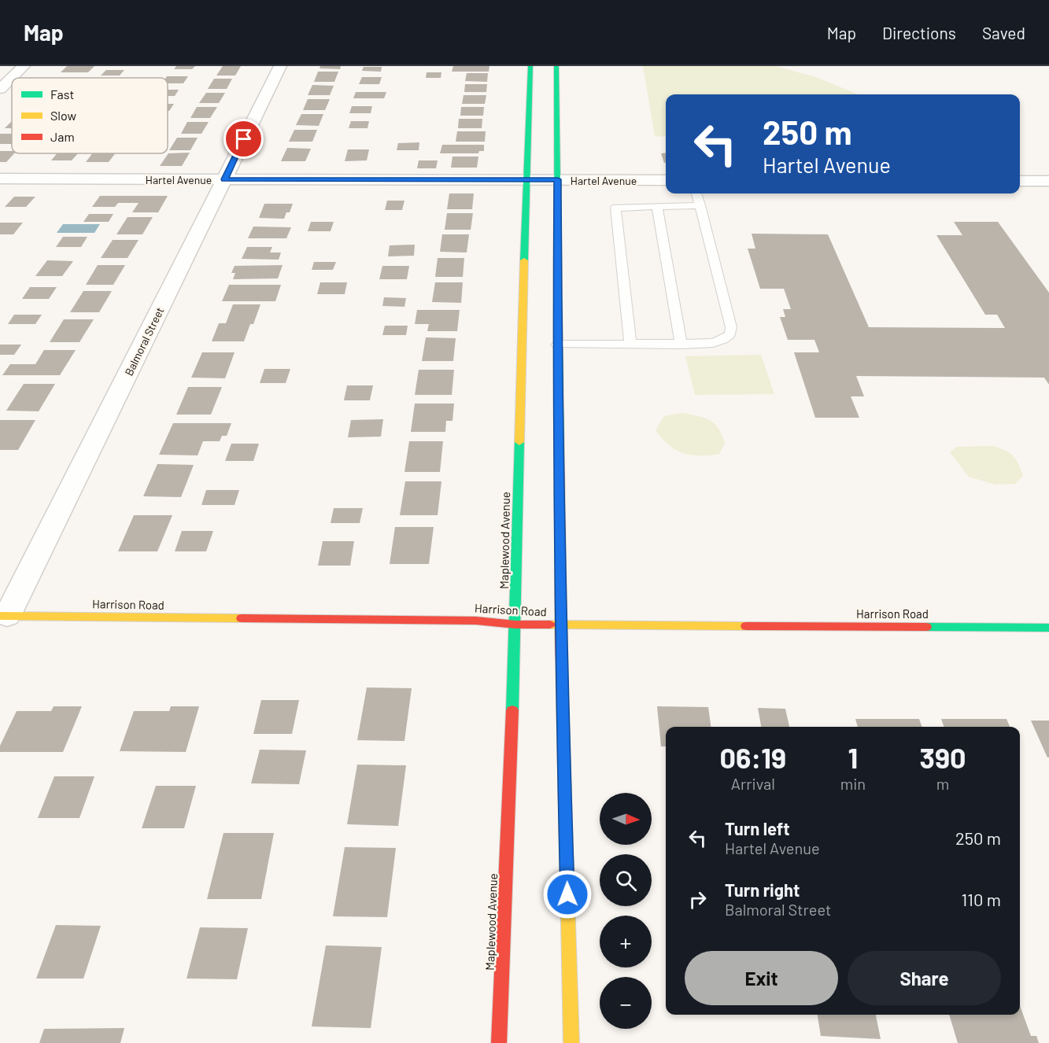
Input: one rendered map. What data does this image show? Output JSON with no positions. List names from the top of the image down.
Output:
{
  "streets": {
    "street": [
      "Hartel Avenue",
      "Balmoral Street",
      "Maplewood Avenue",
      "Harrison Road"
    ]
  },
  "crossings": [
    ["Hartel Avenue", "Balmoral Street"],
    ["Hartel Avenue", "Maplewood Avenue"],
    ["Balmoral Street", "Harrison Road"],
    ["Maplewood Avenue", "Harrison Road"]
  ],
  "legend": ["Fast", "Slow", "Jam"],
  "north": "right",
  "page": {
    "header": "Map",
    "nav": ["Map", "Directions", "Saved"],
    "turn": ["250 m", "Hartel Avenue"],
    "eta": [
      "06:19",
      "Arrival",
      "1",
      "min",
      "390",
      "m"
    ],
    "map_buttons": ["+", "−"],
    "list": [
      {
        "name": "Turn left",
        "note": "Hartel Avenue",
        "value": "250 m"
      },
      {
        "name": "Turn right",
        "note": "Balmoral Street",
        "value": "110 m"
      }
    ],
    "buttons": ["Exit", "Share"]
  }
}
